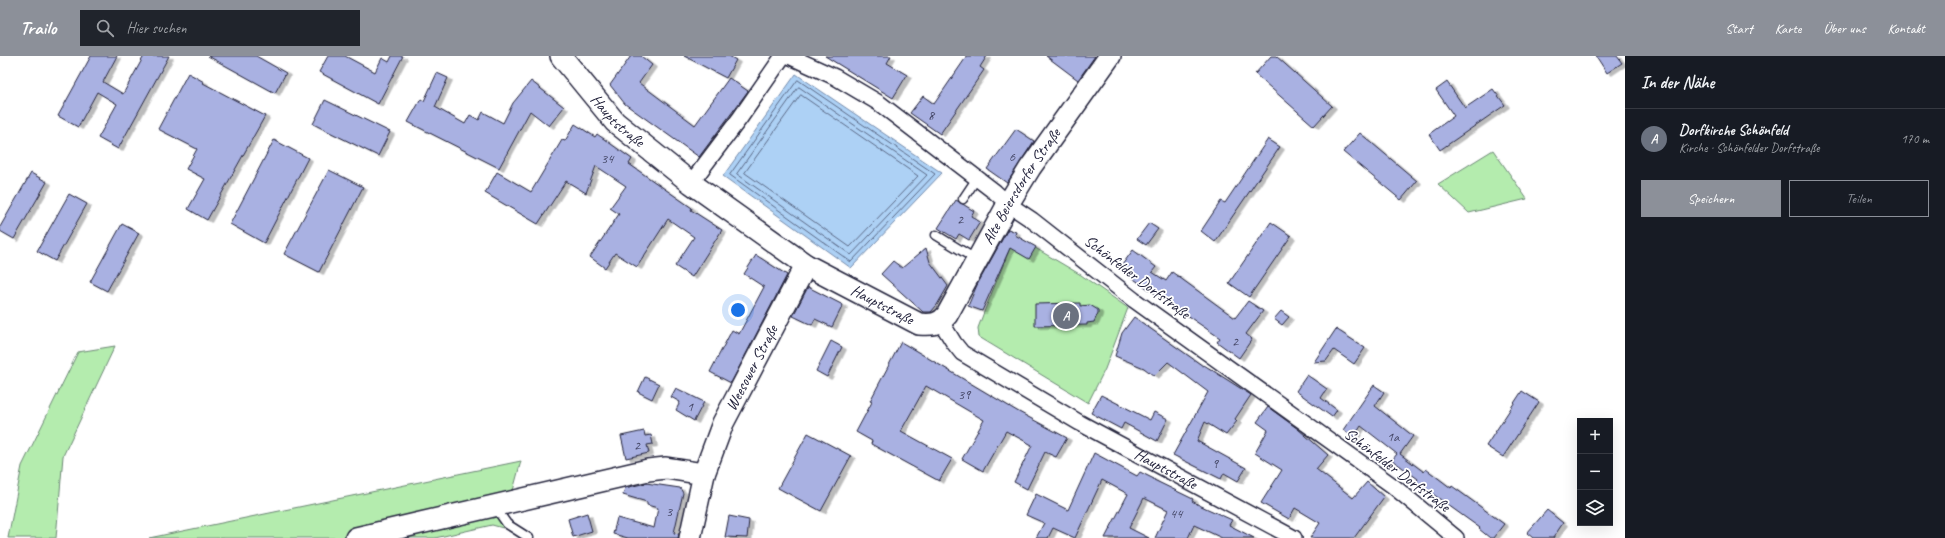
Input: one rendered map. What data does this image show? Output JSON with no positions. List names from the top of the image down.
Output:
{
  "streets": {
    "main road": ["Hauptstraße", "Alte Beiersdorfer Straße", "Weesower Straße"],
    "street": ["Schönfelder Dorfstraße"]
  },
  "crossings": [
    ["Hauptstraße", "Alte Beiersdorfer Straße"],
    ["Hauptstraße", "Weesower Straße"],
    ["Alte Beiersdorfer Straße", "Schönfelder Dorfstraße"]
  ],
  "house_numbers": [
    "8",
    "6",
    "34",
    "2",
    "2",
    "39",
    "1",
    "1a",
    "2",
    "9",
    "3",
    "44"
  ],
  "page": {
    "header": "Trailo",
    "search": "Hier suchen",
    "nav": [
      "Start",
      "Karte",
      "Über uns",
      "Kontakt"
    ],
    "heading": "In der Nähe",
    "list": [
      {
        "mark": "A",
        "name": "Dorfkirche Schönfeld",
        "note": "Kirche · Schönfelder Dorfstraße",
        "value": "170 m"
      }
    ],
    "buttons": ["Speichern", "Teilen"],
    "pins": "A",
    "map_buttons": ["+", "−"]
  }
}
